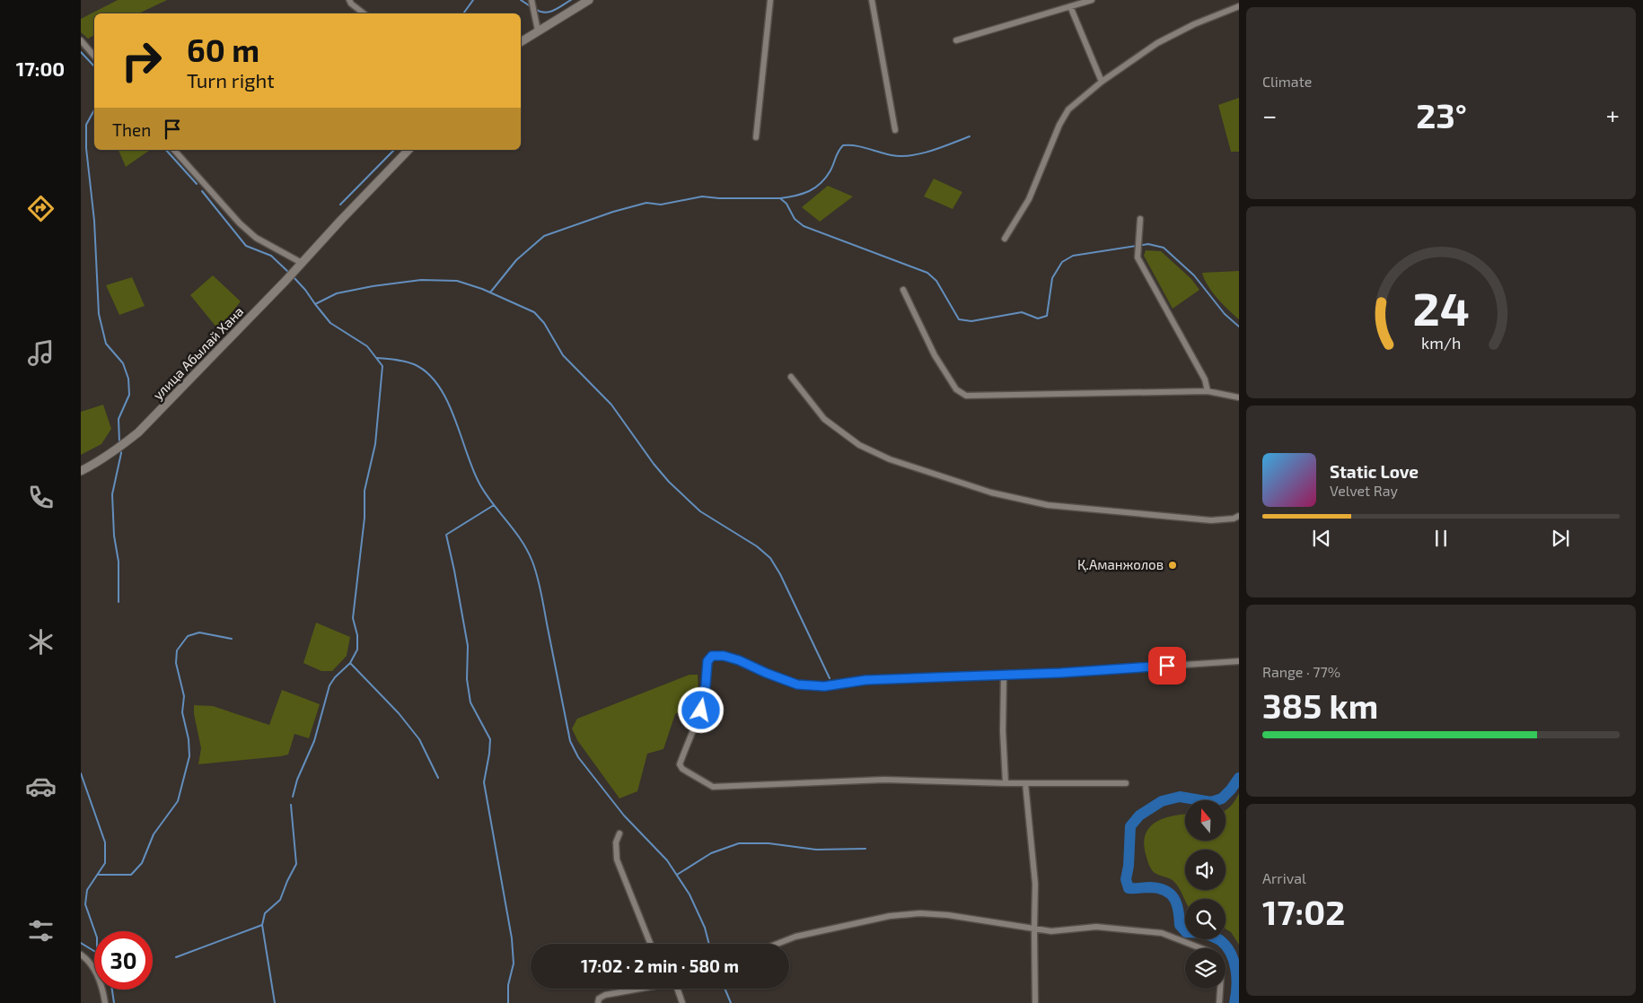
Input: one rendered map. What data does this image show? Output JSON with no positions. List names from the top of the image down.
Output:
{
  "streets": {
    "main road": ["улица Абылай Хана"]
  },
  "places": ["Қ.Аманжолов"],
  "north": "top",
  "page": {
    "tabs": "17:00",
    "tile": [
      "Climate",
      ["Range · 77%", "385 km"],
      ["Arrival", "17:02"]
    ],
    "turn": ["60 m", "Turn right"],
    "heat": ["−", "23°", "+"],
    "then": "Then",
    "song": ["Static Love", "Velvet Ray"],
    "limit": "30",
    "trip": "17:02 · 2 min · 580 m",
    "gauge": ["24", "km/h"]
  }
}
